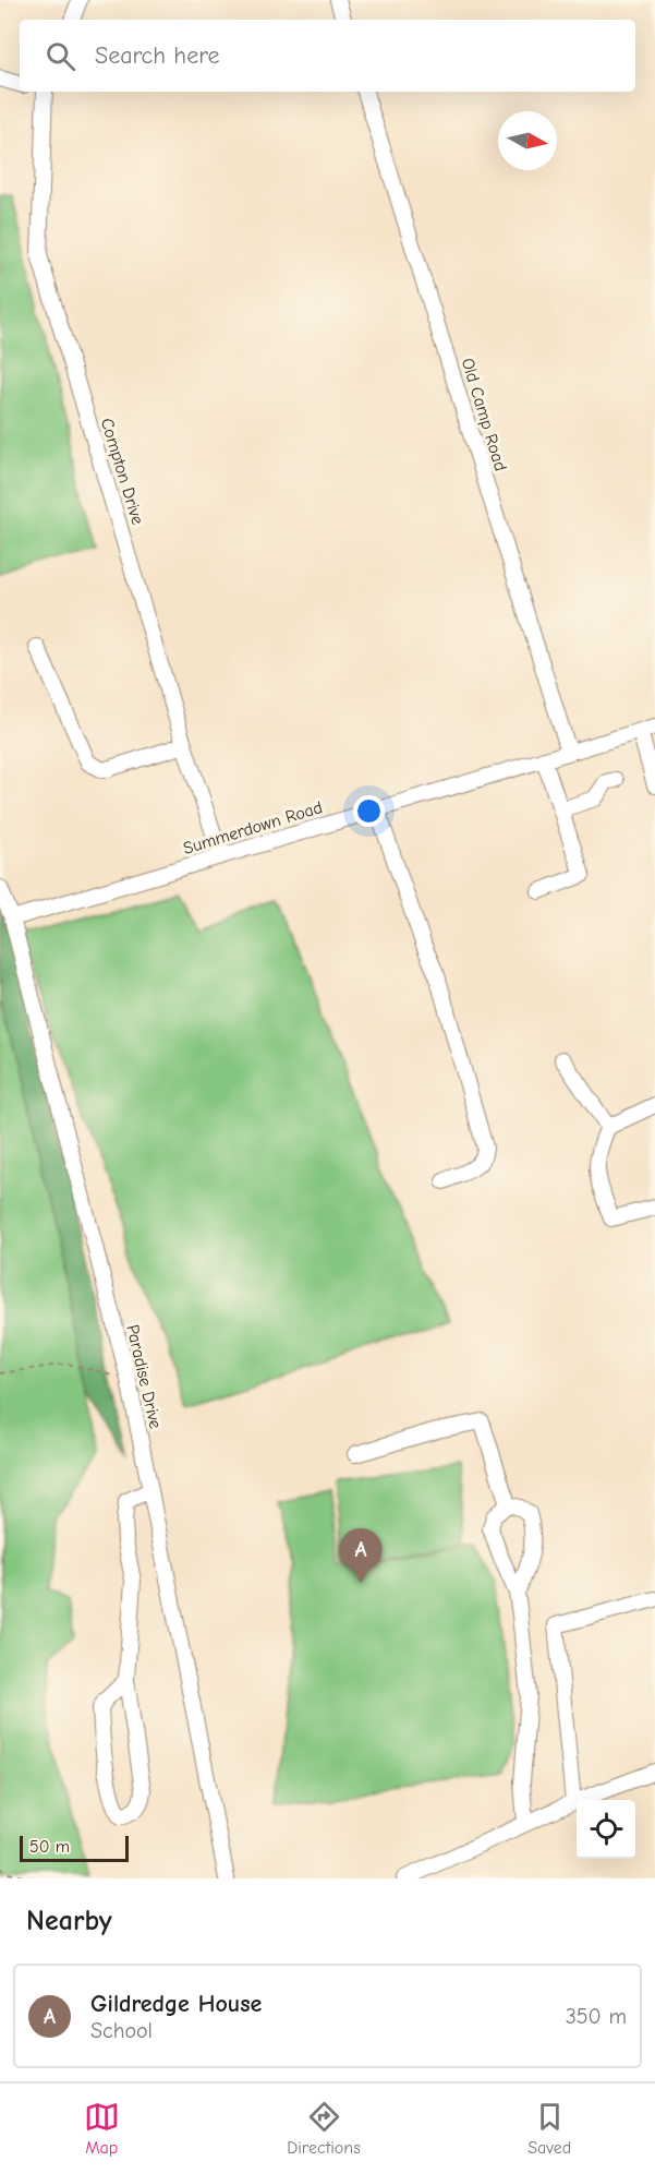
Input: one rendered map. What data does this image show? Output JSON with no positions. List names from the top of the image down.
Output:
{
  "streets": {
    "street": [
      "Old Camp Road",
      "Compton Drive",
      "Summerdown Road",
      "Paradise Drive"
    ]
  },
  "crossings": [
    ["Old Camp Road", "Summerdown Road"],
    ["Compton Drive", "Summerdown Road"],
    ["Summerdown Road", "Paradise Drive"]
  ],
  "scale_bar": "50 m",
  "north": "right",
  "page": {
    "search": "Search here",
    "pins": "A",
    "scale": "50 m",
    "heading": "Nearby",
    "list": [
      {
        "mark": "A",
        "name": "Gildredge House",
        "note": "School",
        "value": "350 m"
      }
    ],
    "nav": ["Map", "Directions", "Saved"]
  }
}
